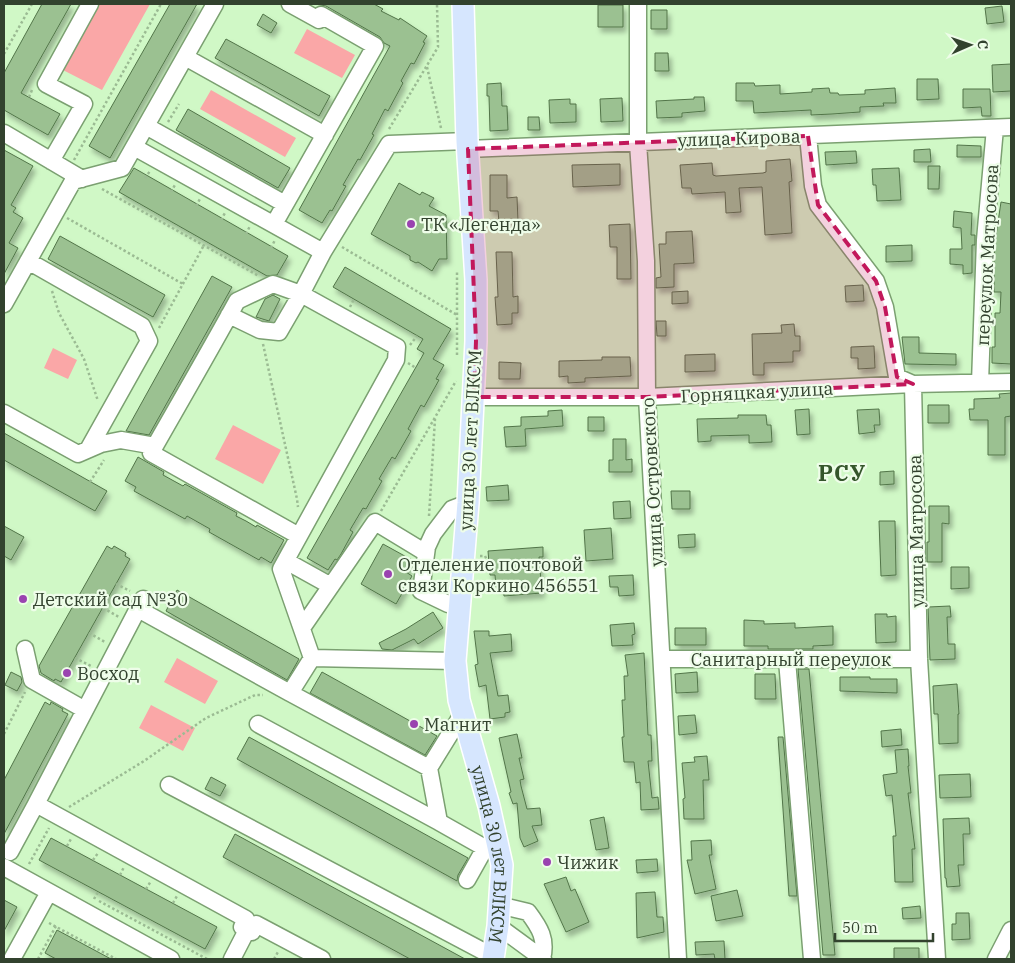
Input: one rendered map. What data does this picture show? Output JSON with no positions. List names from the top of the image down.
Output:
{
  "streets": {
    "main road": ["улица 30 лет ВЛКСМ"],
    "street": [
      "улица Кирова",
      "переулок Матросова",
      "Горняцкая улица",
      "улица Островского",
      "улица Матросова",
      "Санитарный переулок"
    ]
  },
  "crossings": [
    ["улица Кирова", "переулок Матросова"],
    ["улица Кирова", "улица 30 лет ВЛКСМ"],
    ["улица Кирова", "улица Островского"],
    ["переулок Матросова", "Горняцкая улица"],
    ["Горняцкая улица", "улица 30 лет ВЛКСМ"],
    ["Горняцкая улица", "улица Островского"],
    ["Горняцкая улица", "улица Матросова"],
    ["улица Островского", "Санитарный переулок"],
    ["улица Матросова", "Санитарный переулок"]
  ],
  "districts": ["РСУ"],
  "places": [
    "ТК «Легенда»",
    "Отделение почтовой связи Коркино 456551",
    "Детский сад №30",
    "Восход",
    "Магнит",
    "Чижик"
  ],
  "scale_bar": "50 m",
  "north": "right"
}
